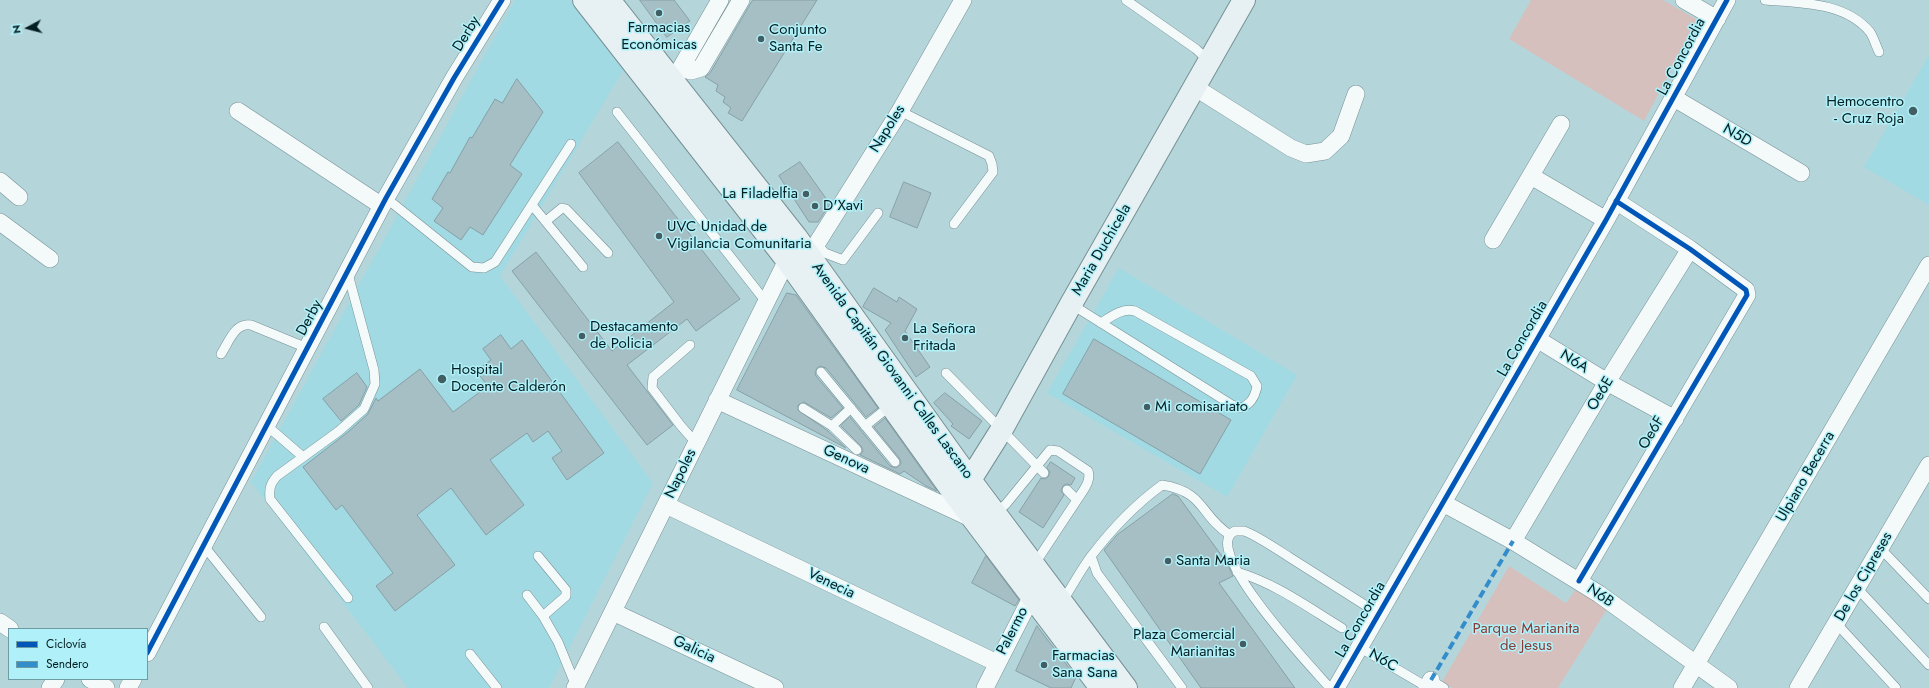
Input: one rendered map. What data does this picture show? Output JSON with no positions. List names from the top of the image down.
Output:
{
  "streets": {
    "main road": ["Maria Duchicela", "Avenida Capitán Giovanni Calles Lascano"],
    "street": [
      "Derby",
      "La Concordia",
      "Napoles",
      "N5D",
      "N6A",
      "Oe6E",
      "Oe6F",
      "Genova",
      "Ulpiano Becerra",
      "De los Cipreses",
      "Venecia",
      "N6B",
      "Palermo",
      "Galicia"
    ],
    "lane": ["N6C"]
  },
  "crossings": [
    ["La Concordia", "N5D"],
    ["La Concordia", "N6A"],
    ["La Concordia", "N6B"],
    ["La Concordia", "N6C"],
    ["Napoles", "Avenida Capitán Giovanni Calles Lascano"],
    ["Napoles", "Genova"],
    ["Napoles", "Venecia"],
    ["Napoles", "Galicia"],
    ["Maria Duchicela", "Avenida Capitán Giovanni Calles Lascano"],
    ["N6A", "Oe6E"],
    ["N6A", "Oe6F"],
    ["Avenida Capitán Giovanni Calles Lascano", "Genova"],
    ["Avenida Capitán Giovanni Calles Lascano", "Palermo"],
    ["Oe6E", "Oe6F"],
    ["Oe6E", "N6B"],
    ["Oe6F", "N6B"],
    ["Ulpiano Becerra", "N6B"],
    ["Venecia", "Palermo"]
  ],
  "parks": ["Parque Marianita de Jesus"],
  "places": [
    "Farmacias Económicas",
    "Conjunto Santa Fe",
    "Hemocentro - Cruz Roja",
    "La Filadelfia",
    "D'Xavi",
    "UVC Unidad de Vigilancia Comunitaria",
    "Destacamento de Policia",
    "La Señora Fritada",
    "Hospital Docente Calderón",
    "Mi comisariato",
    "Santa Maria",
    "Plaza Comercial Marianitas",
    "Farmacias Sana Sana"
  ],
  "legend": ["Ciclovía", "Sendero"],
  "north": "left"
}
